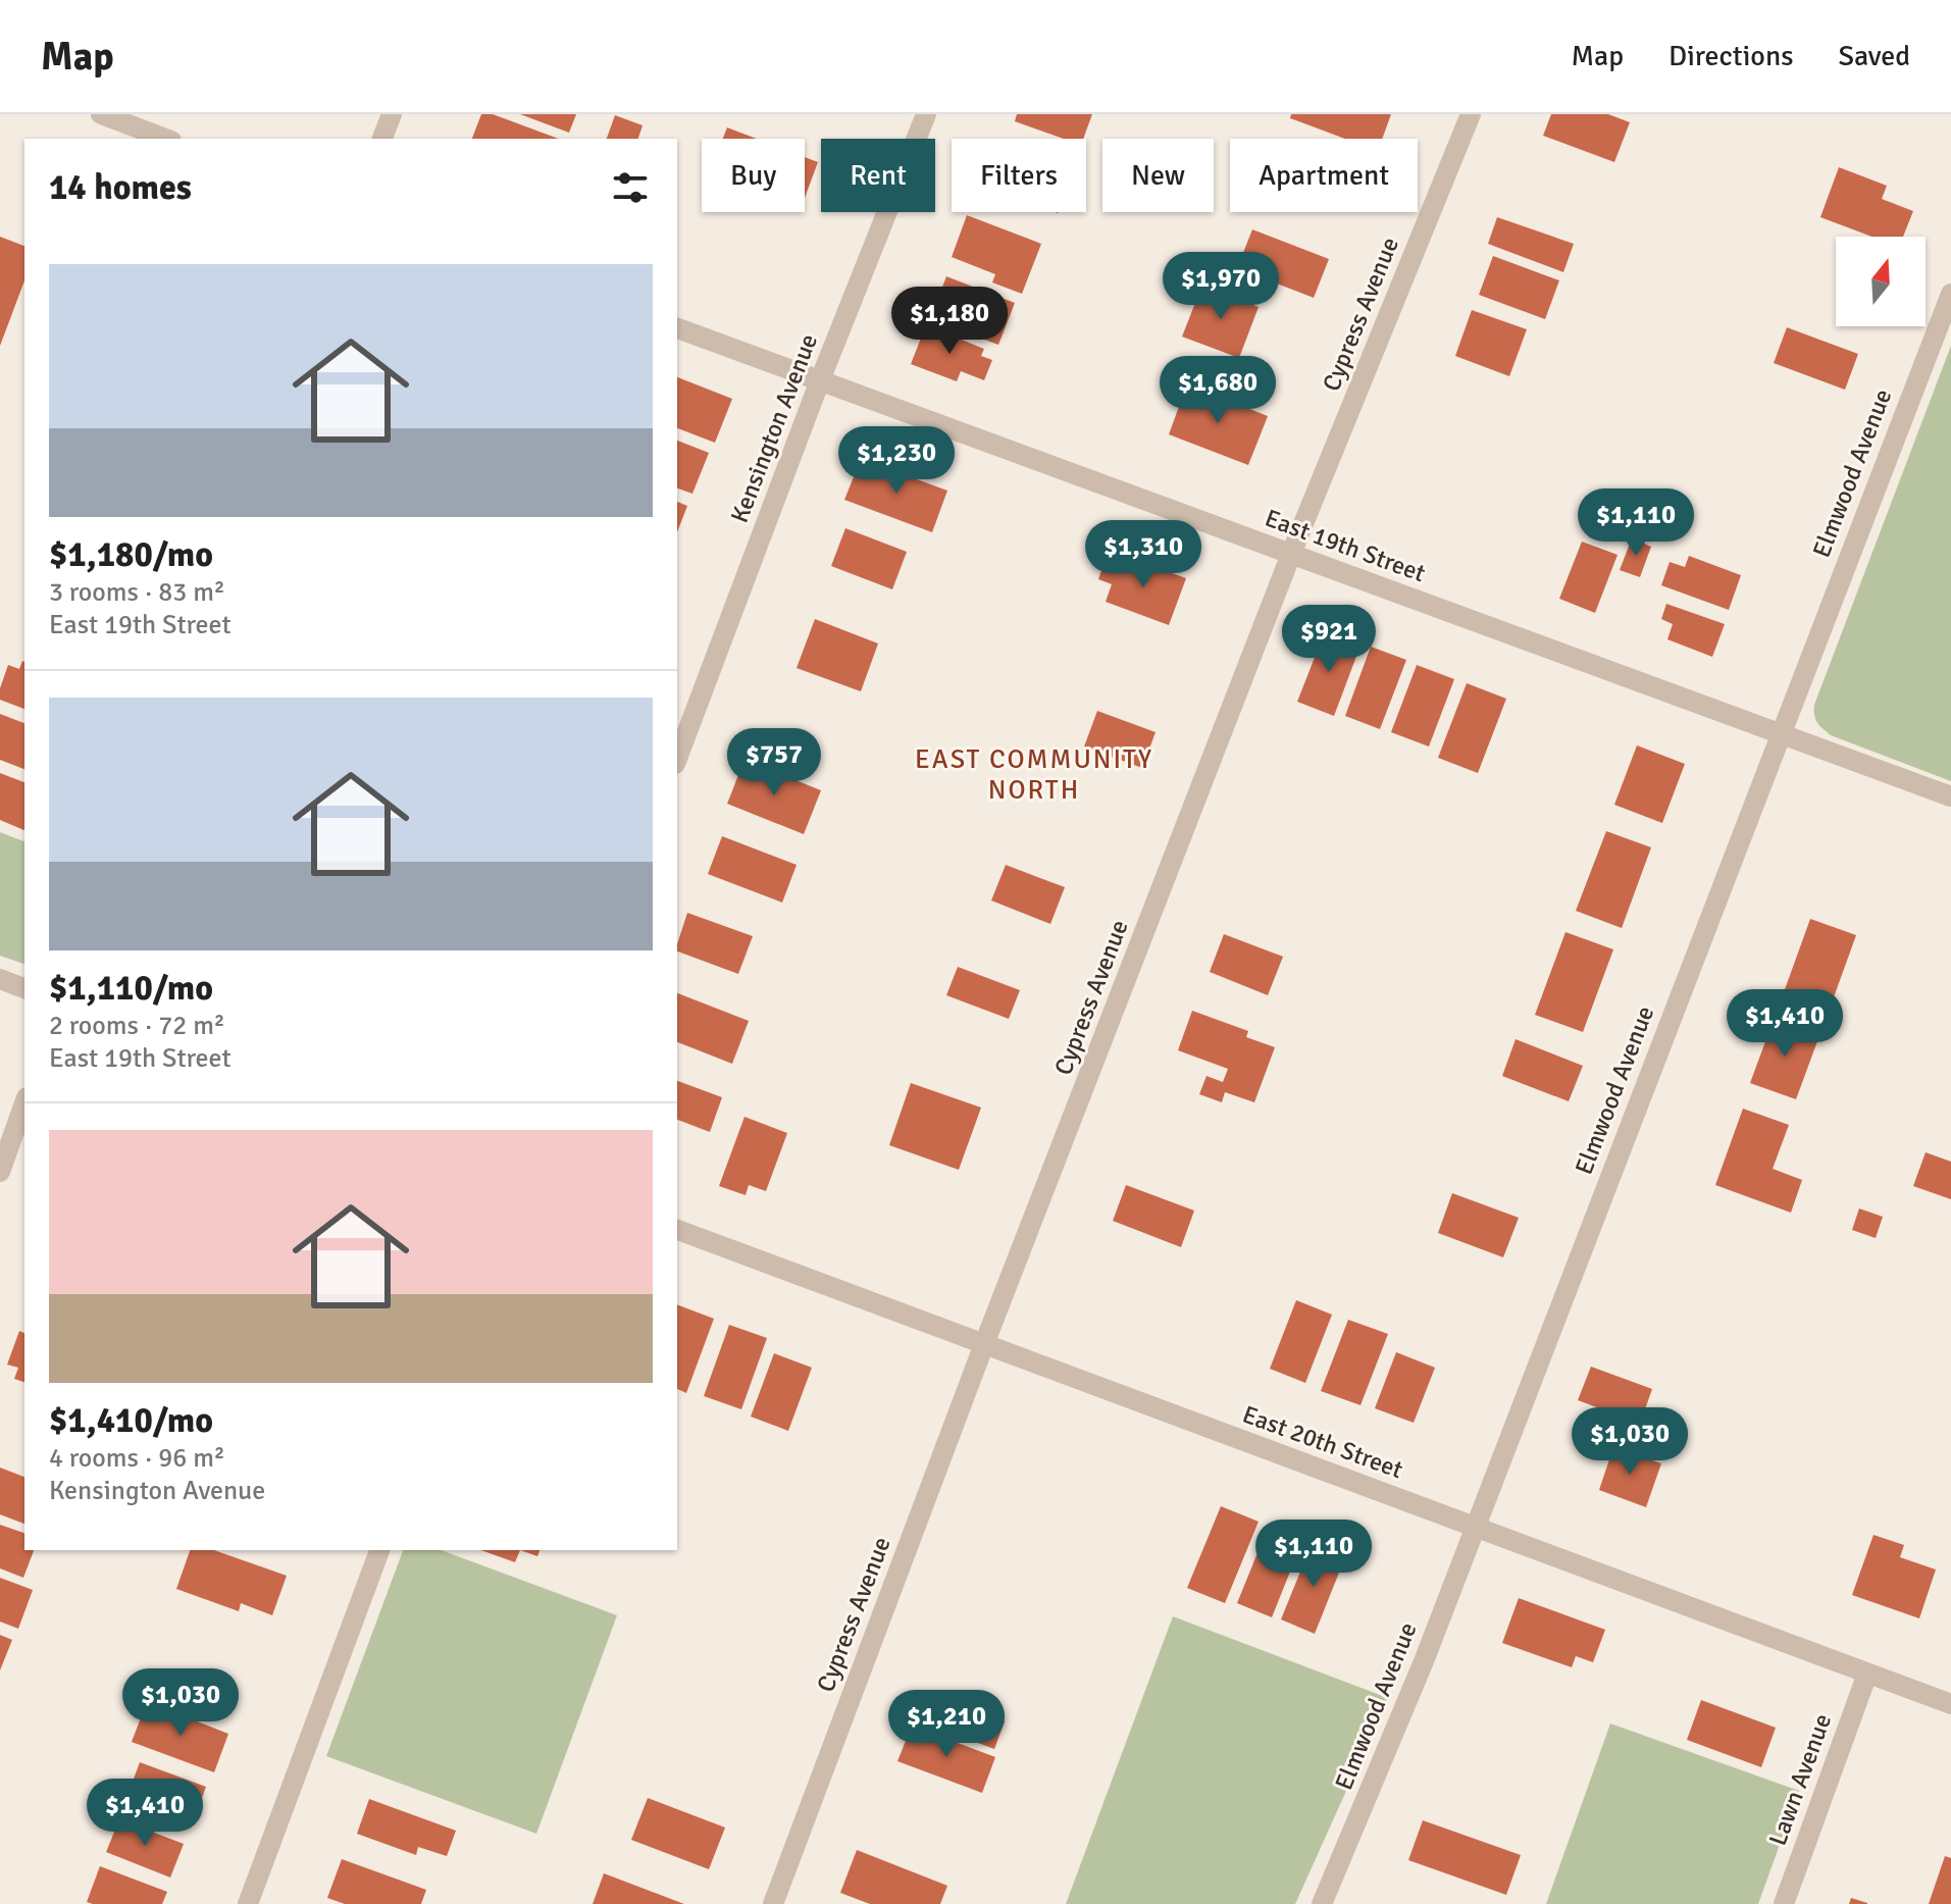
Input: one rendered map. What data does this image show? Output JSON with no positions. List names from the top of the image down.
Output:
{
  "streets": {
    "street": [
      "Cypress Avenue",
      "Kensington Avenue",
      "Elmwood Avenue",
      "East 19th Street",
      "East 20th Street",
      "Lawn Avenue"
    ]
  },
  "crossings": [
    ["Cypress Avenue", "East 19th Street"],
    ["Cypress Avenue", "East 20th Street"],
    ["Kensington Avenue", "East 19th Street"],
    ["Elmwood Avenue", "East 19th Street"],
    ["Elmwood Avenue", "East 20th Street"],
    ["East 20th Street", "Lawn Avenue"]
  ],
  "districts": ["EAST COMMUNITY NORTH"],
  "north": "top",
  "page": {
    "header": "Map",
    "nav": ["Map", "Directions", "Saved"],
    "chip": [
      "Buy",
      "Rent",
      "Filters",
      "New",
      "Apartment"
    ],
    "heading": "14 homes",
    "list": [
      {
        "name": "$1,180/mo",
        "note": "3 rooms · 83 m² · East 19th Street"
      },
      {
        "name": "$1,110/mo",
        "note": "2 rooms · 72 m² · East 19th Street"
      },
      {
        "name": "$1,410/mo",
        "note": "4 rooms · 96 m² · Kensington Avenue"
      }
    ],
    "price": [
      "$1,970",
      "$1,180",
      "$1,680",
      "$1,230",
      "$1,110",
      "$1,310",
      "$921",
      "$757",
      "$1,410",
      "$1,030",
      "$1,110",
      "$1,030",
      "$1,210",
      "$1,410"
    ]
  }
}
